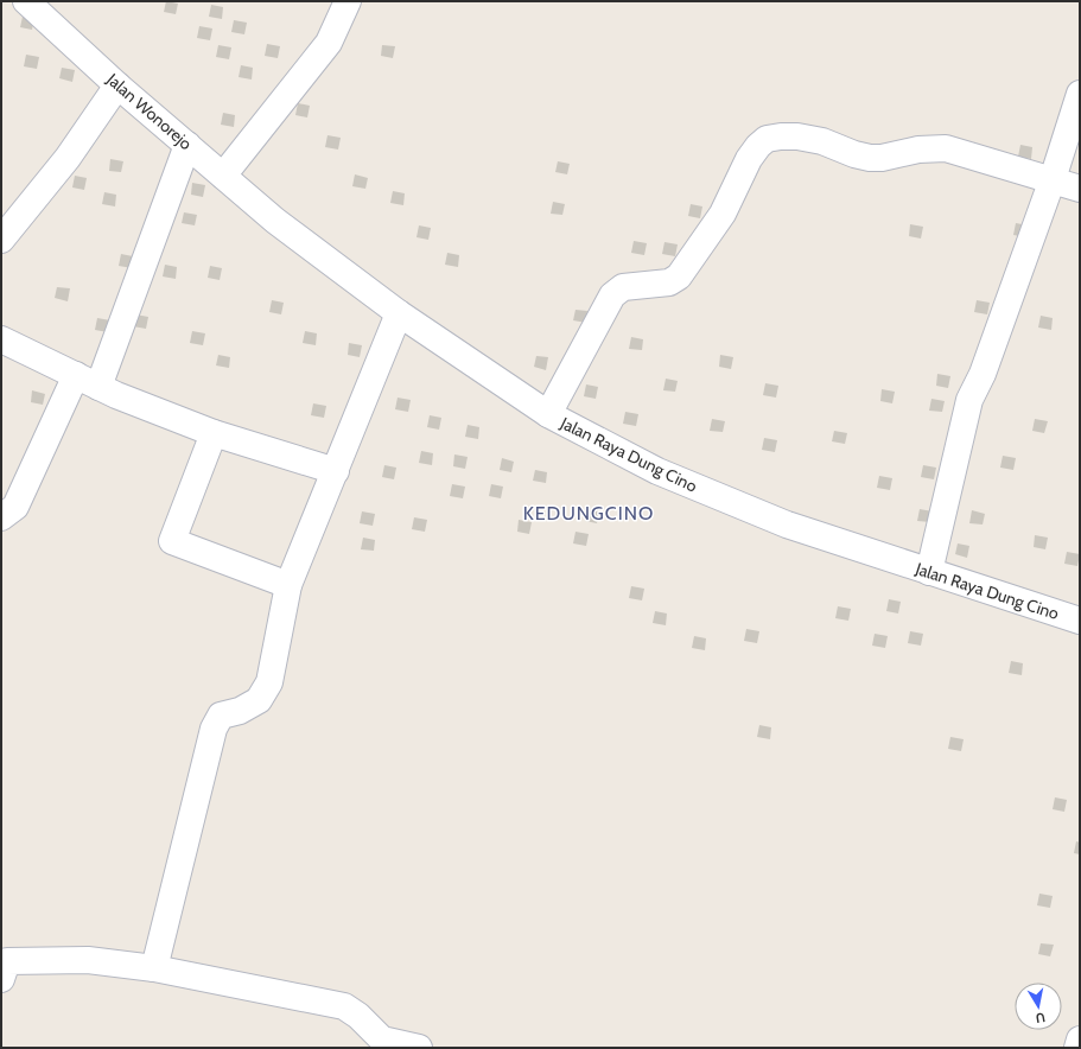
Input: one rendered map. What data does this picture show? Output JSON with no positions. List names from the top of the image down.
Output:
{
  "streets": {
    "street": ["Jalan Wonorejo", "Jalan Raya Dung Cino"]
  },
  "crossings": [
    ["Jalan Wonorejo", "Jalan Raya Dung Cino"]
  ],
  "districts": ["KEDUNGCINO"],
  "north": "bottom"
}
